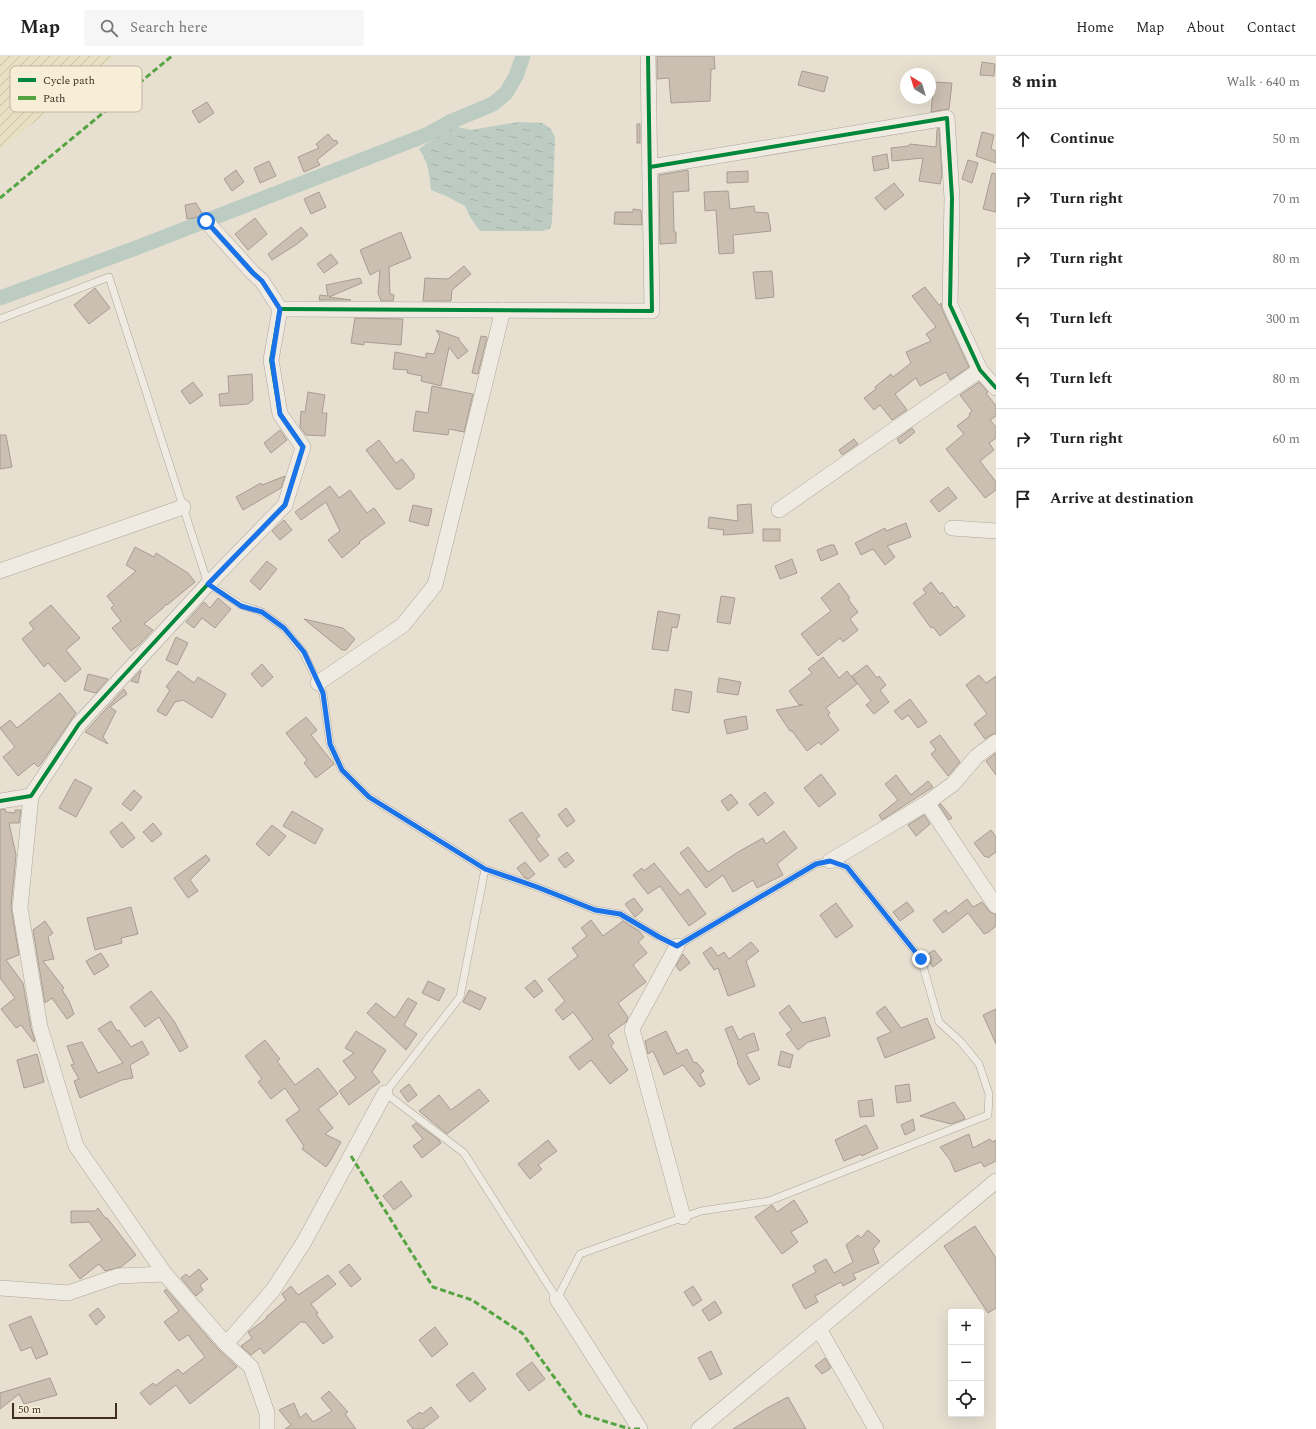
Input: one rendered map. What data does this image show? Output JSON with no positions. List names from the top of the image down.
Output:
{
  "legend": ["Cycle path", "Path"],
  "scale_bar": "50 m",
  "north": "top left",
  "page": {
    "header": "Map",
    "search": "Search here",
    "nav": [
      "Home",
      "Map",
      "About",
      "Contact"
    ],
    "heading": ["8 min", "Walk · 640 m"],
    "list": [
      ["Continue", "50 m"],
      ["Turn right", "70 m"],
      ["Turn right", "80 m"],
      ["Turn left", "300 m"],
      ["Turn left", "80 m"],
      ["Turn right", "60 m"],
      "Arrive at destination"
    ],
    "map_buttons": ["+", "−"],
    "scale": "50 m"
  }
}
